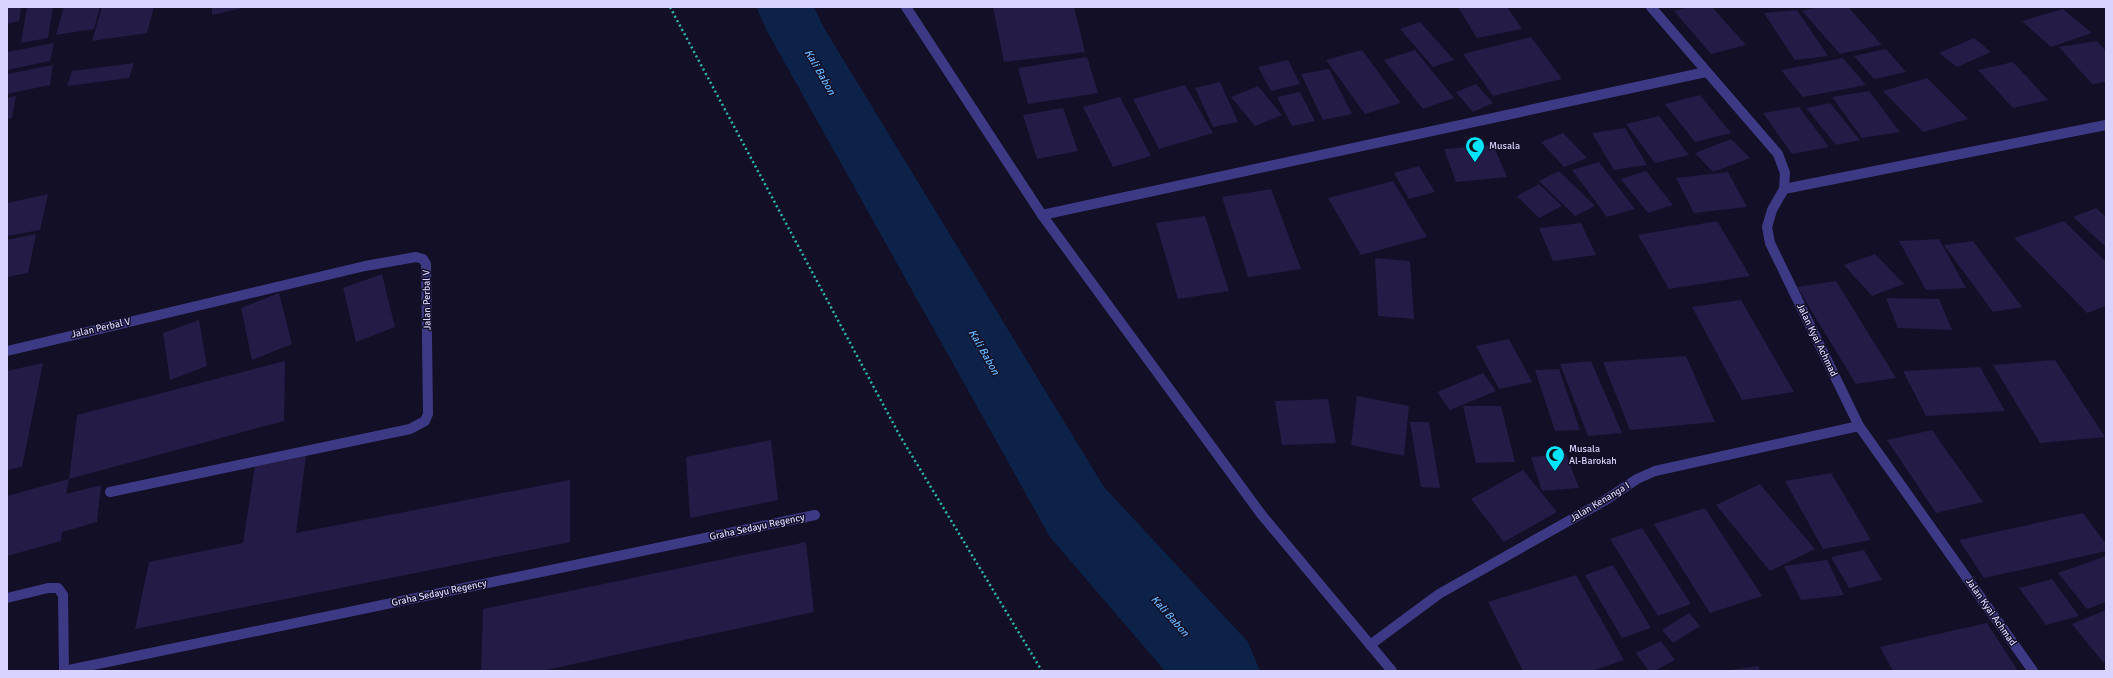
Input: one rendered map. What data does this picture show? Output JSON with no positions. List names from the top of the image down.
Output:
{
  "streets": {
    "street": [
      "Jalan Perbal V",
      "Jalan Kyai Achmad",
      "Jalan Kenanga I",
      "Graha Sedayu Regency"
    ]
  },
  "crossings": [
    ["Jalan Kyai Achmad", "Jalan Kenanga I"]
  ],
  "water": ["Kali Babon"],
  "places": {
    "mosque": ["Musala", "Musala Al-Barokah"]
  }
}
